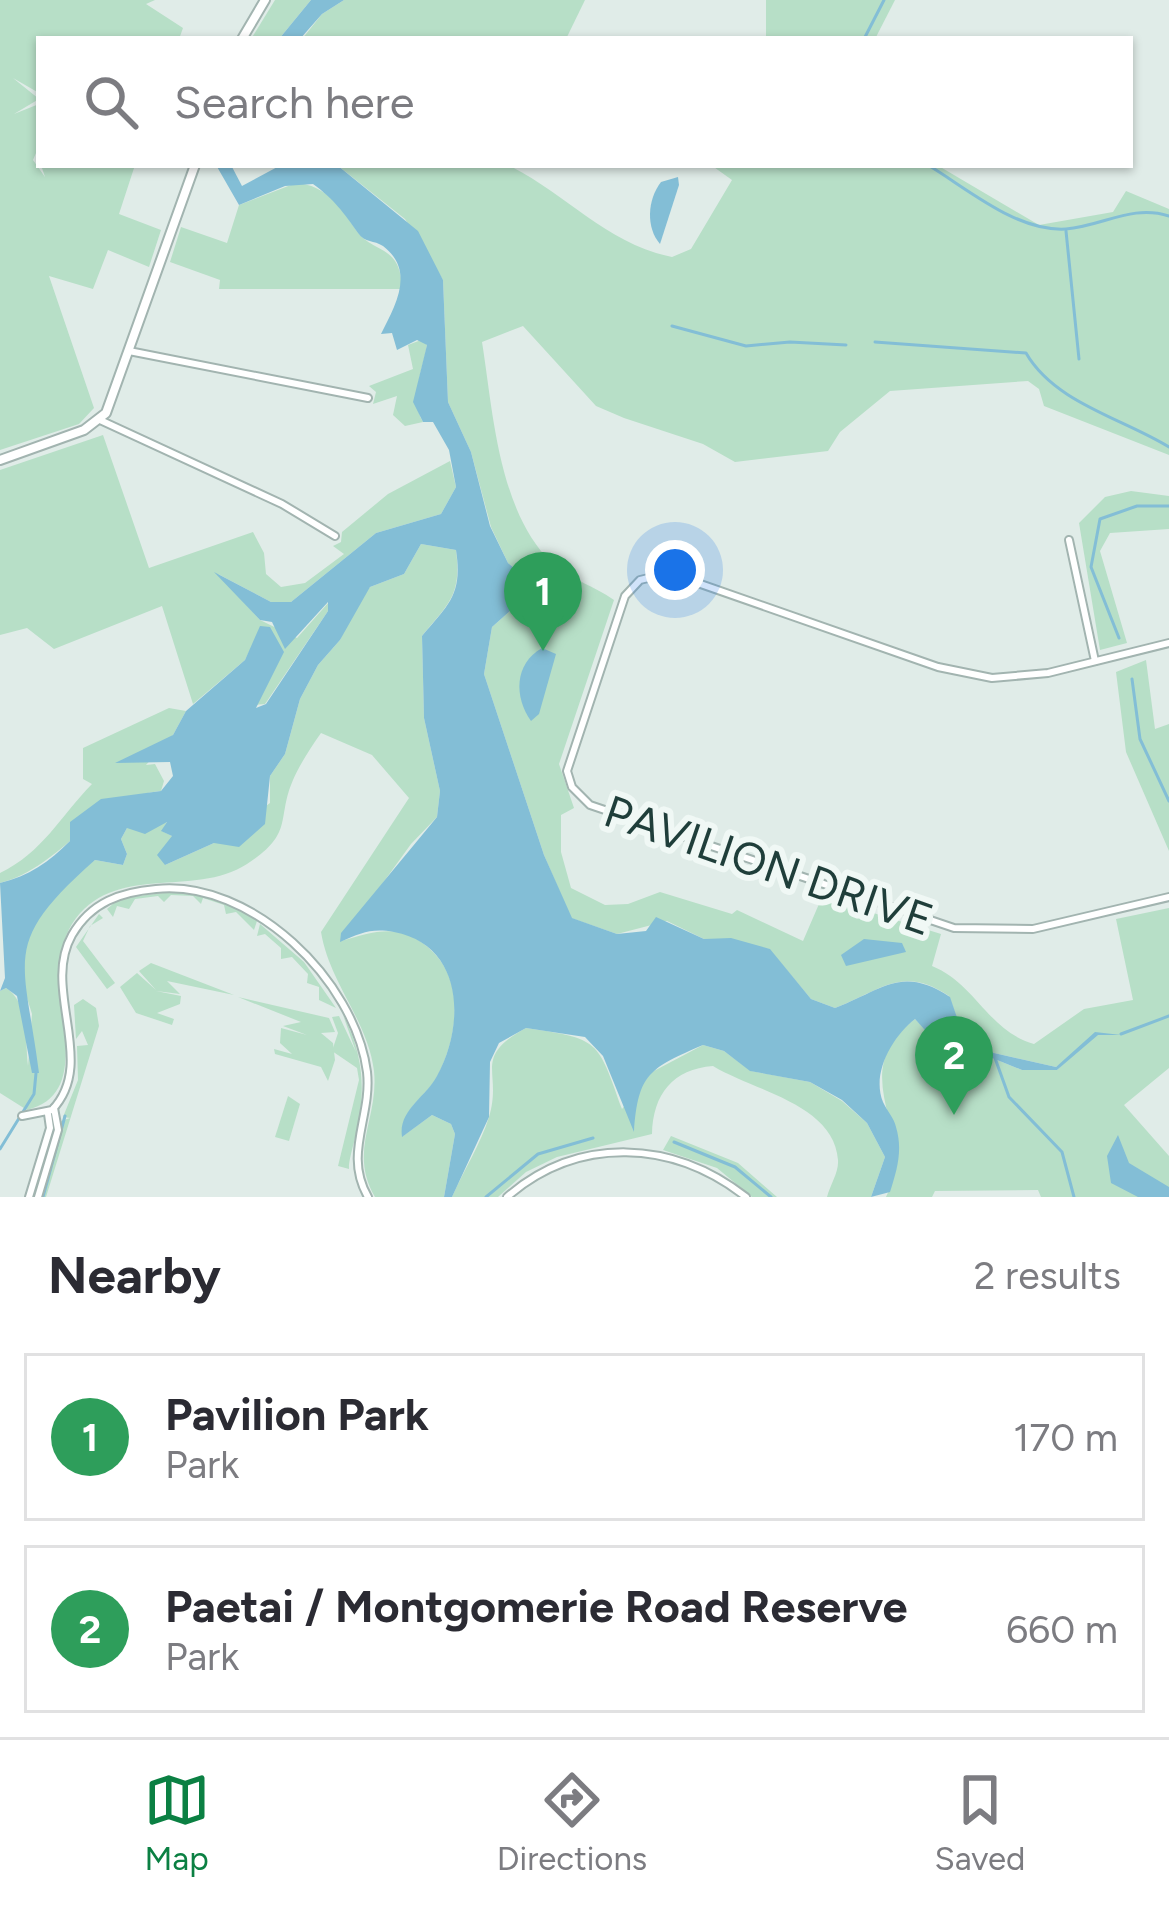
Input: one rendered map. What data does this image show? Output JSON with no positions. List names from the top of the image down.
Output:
{
  "streets": {
    "street": ["PAVILION DRIVE"]
  },
  "page": {
    "search": "Search here",
    "pins": ["1", "2"],
    "heading": ["Nearby", "2 results"],
    "list": [
      {
        "mark": "1",
        "name": "Pavilion Park",
        "note": "Park",
        "value": "170 m"
      },
      {
        "mark": "2",
        "name": "Paetai / Montgomerie Road Reserve",
        "note": "Park",
        "value": "660 m"
      }
    ],
    "nav": ["Map", "Directions", "Saved"]
  }
}
